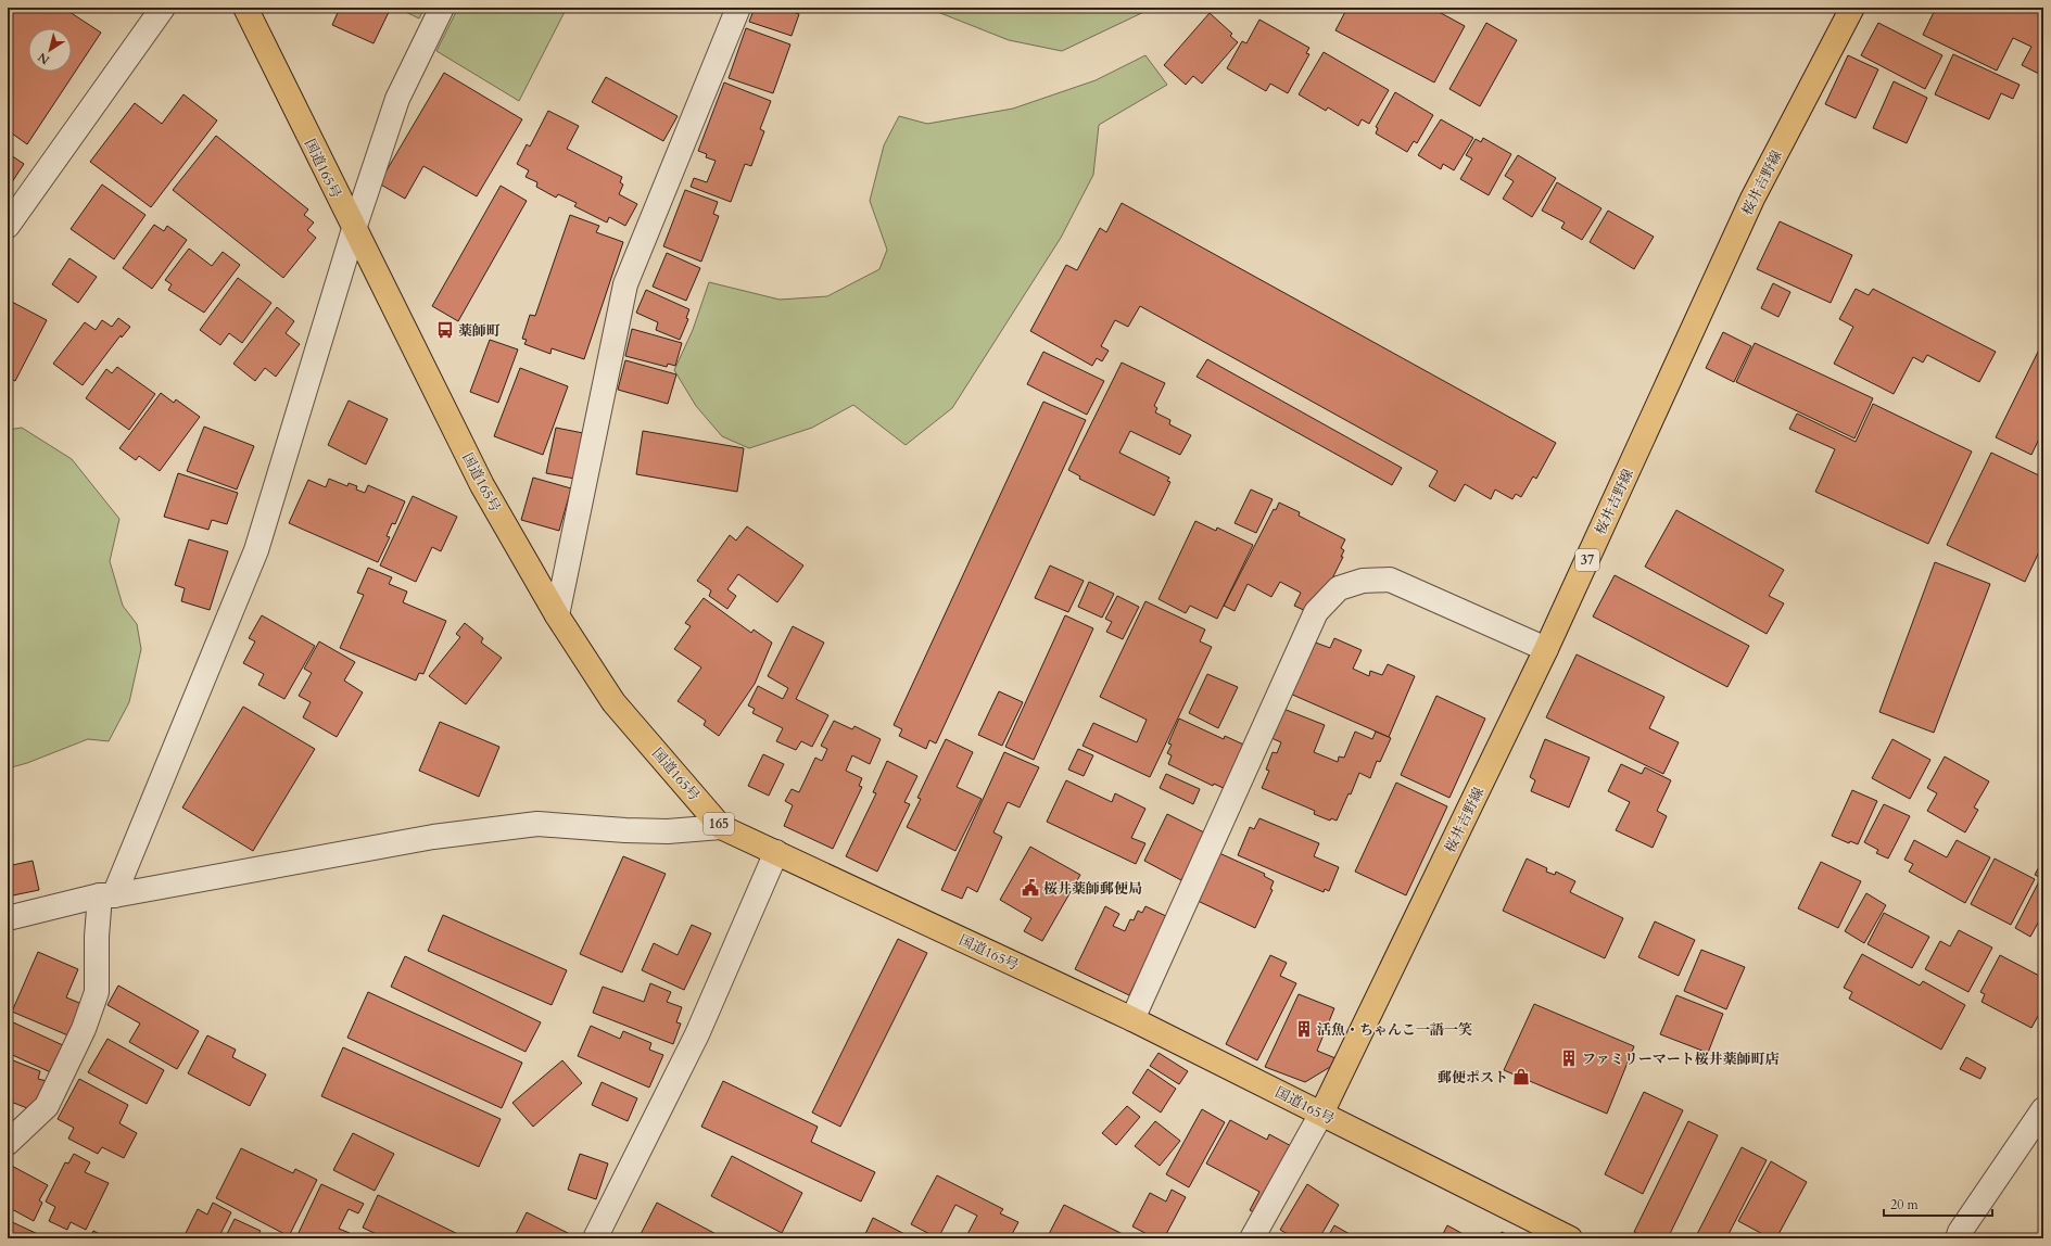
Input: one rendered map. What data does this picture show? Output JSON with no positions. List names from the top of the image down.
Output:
{
  "streets": {
    "main road": [
      "国道165号",
      "桜井吉野線",
      "37",
      "165"
    ]
  },
  "crossings": [
    ["国道165号", "桜井吉野線"]
  ],
  "places": {
    "bus stop": ["薬師町"],
    "public building": ["桜井薬師郵便局"],
    "building": ["活魚・ちゃんこ一語一笑", "ファミリーマート桜井薬師町店"],
    "shop": ["郵便ポスト"]
  },
  "scale_bar": "20 m",
  "north": "bottom left"
}
